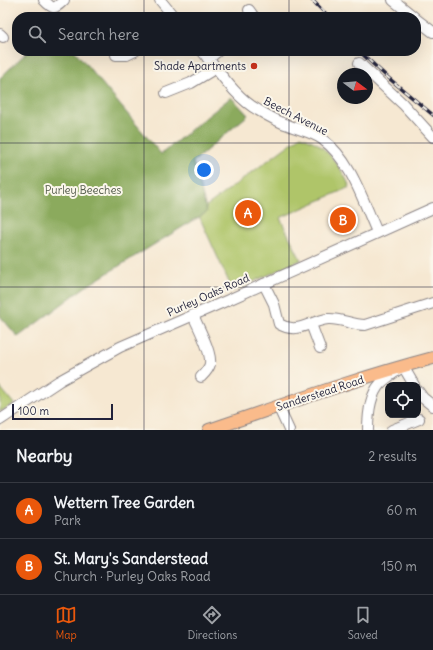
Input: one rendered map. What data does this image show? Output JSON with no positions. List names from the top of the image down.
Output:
{
  "streets": {
    "main road": ["Sanderstead Road"],
    "street": ["Beech Avenue", "Purley Oaks Road"]
  },
  "crossings": [
    ["Beech Avenue", "Purley Oaks Road"]
  ],
  "parks": ["Purley Beeches"],
  "places": ["Shade Apartments"],
  "scale_bar": "100 m",
  "north": "right",
  "page": {
    "search": "Search here",
    "pins": ["A", "B"],
    "scale": "100 m",
    "heading": ["Nearby", "2 results"],
    "list": [
      {
        "mark": "A",
        "name": "Wettern Tree Garden",
        "note": "Park",
        "value": "60 m"
      },
      {
        "mark": "B",
        "name": "St. Mary's Sanderstead",
        "note": "Church · Purley Oaks Road",
        "value": "150 m"
      }
    ],
    "nav": ["Map", "Directions", "Saved"]
  }
}
